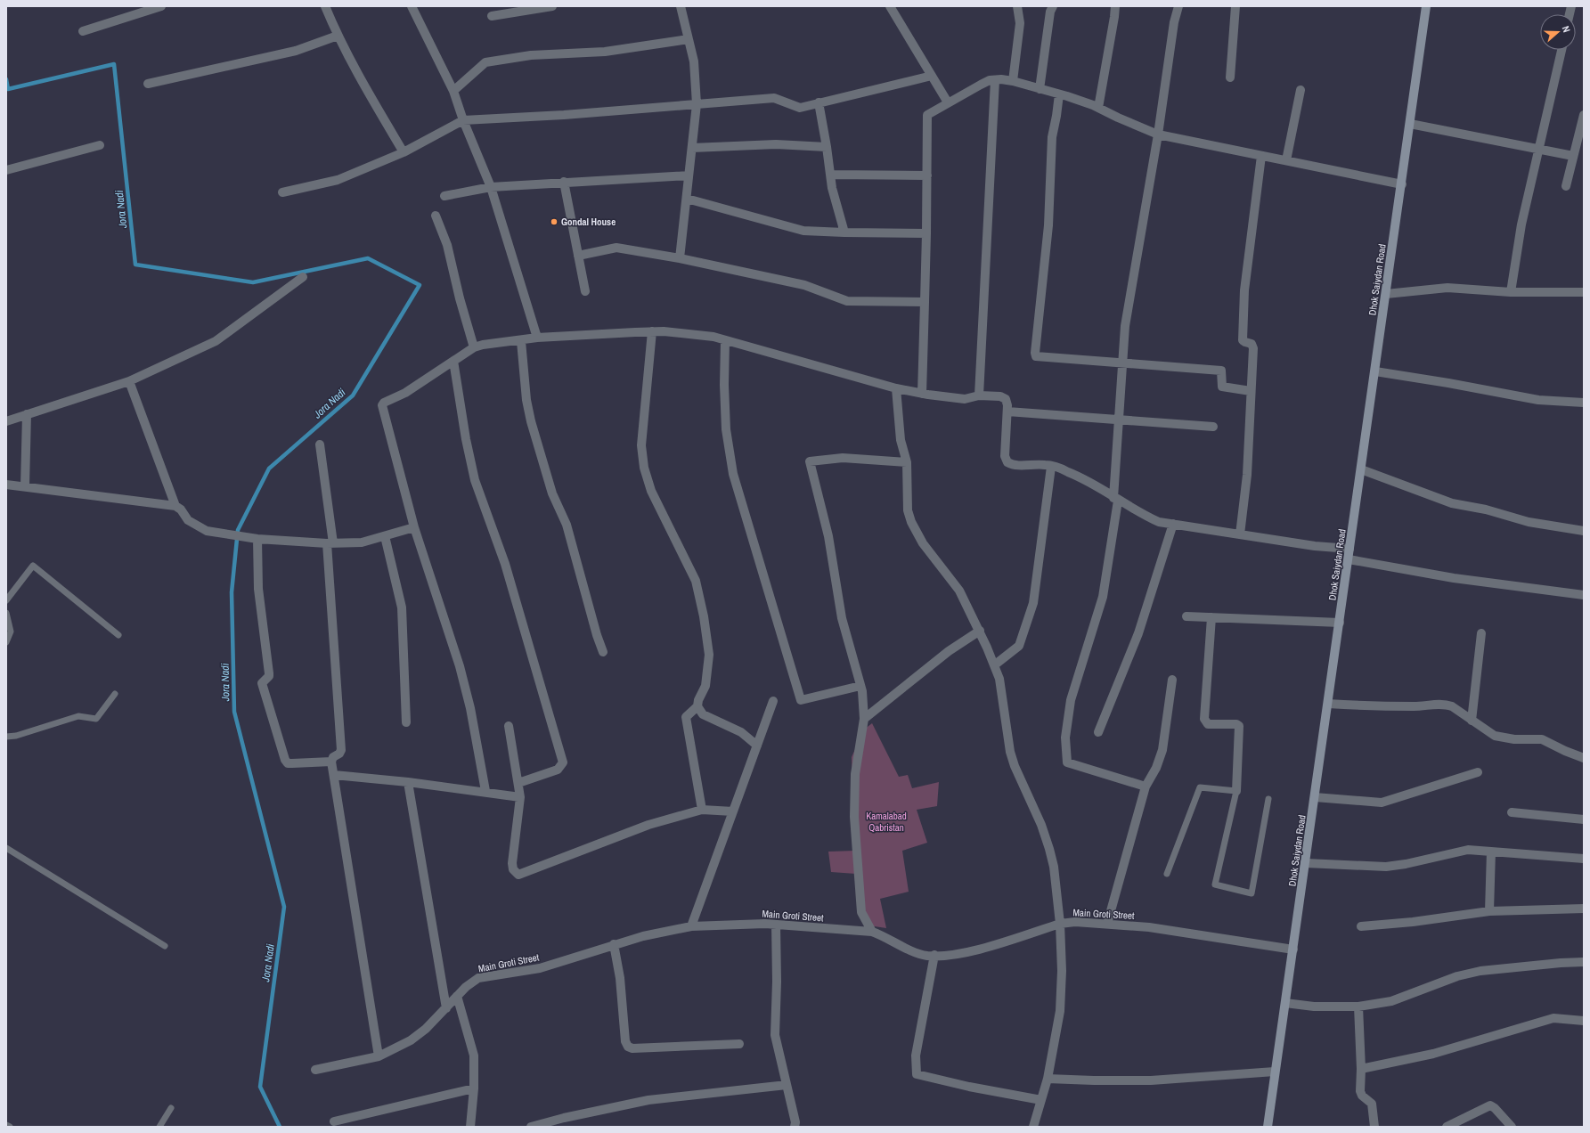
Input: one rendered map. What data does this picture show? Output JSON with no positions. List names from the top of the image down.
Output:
{
  "streets": {
    "main road": ["Dhok Saiydan Road"],
    "street": ["Main Groti Street"]
  },
  "crossings": [
    ["Dhok Saiydan Road", "Main Groti Street"]
  ],
  "water": ["Jora Nadi"],
  "parks": ["Kamalabad Qabristan"],
  "places": ["Gondal House"],
  "north": "right"
}
